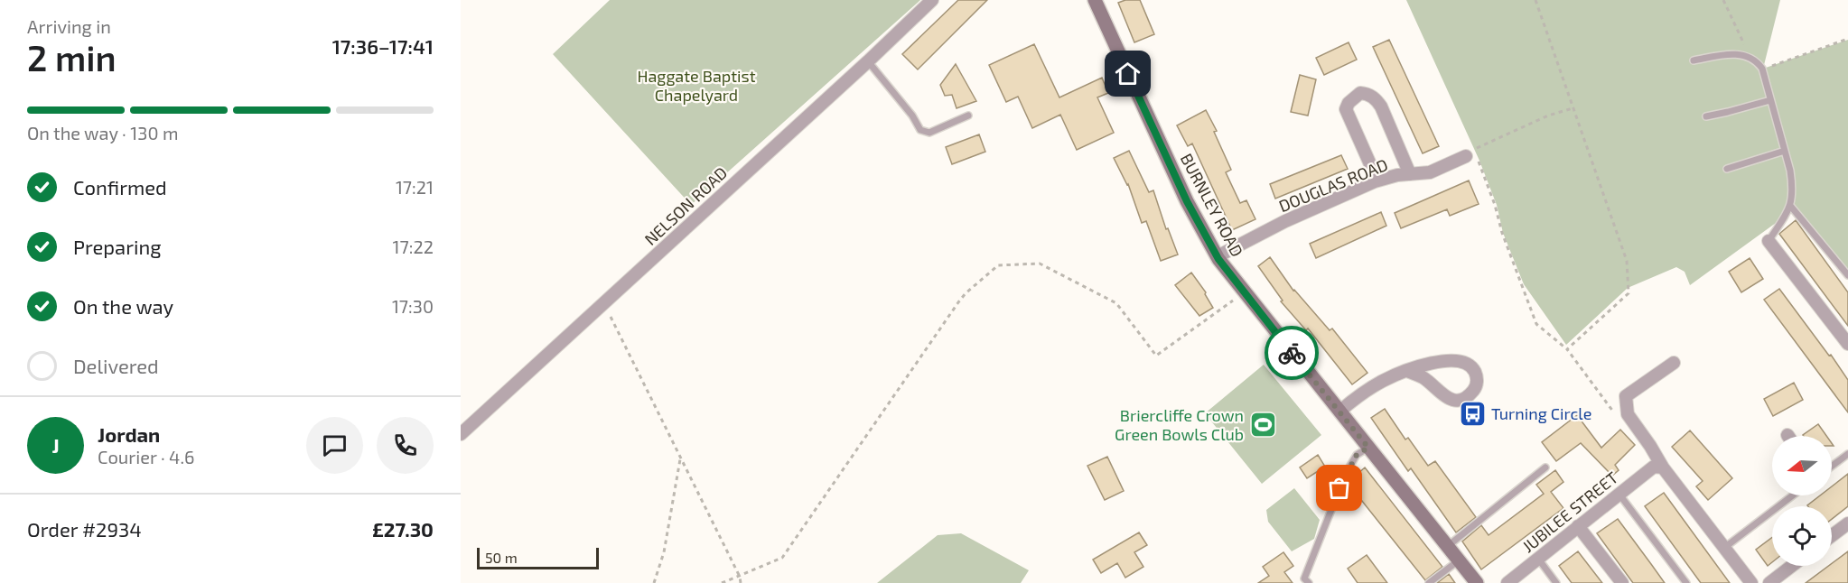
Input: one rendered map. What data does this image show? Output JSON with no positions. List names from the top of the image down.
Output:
{
  "streets": {
    "street": [
      "DOUGLAS ROAD",
      "BURNLEY ROAD",
      "NELSON ROAD",
      "JUBILEE STREET"
    ]
  },
  "crossings": [
    ["DOUGLAS ROAD", "BURNLEY ROAD"]
  ],
  "parks": ["Haggate Baptist Chapelyard"],
  "places": {
    "bus stop": ["Turning Circle"],
    "sports": ["Briercliffe Crown Green Bowls Club"]
  },
  "scale_bar": "50 m",
  "north": "left",
  "page": {
    "heading": ["2 min", "Arriving in", "17:36–17:41"],
    "panel": [
      "Jordan",
      "Courier · 4.6",
      "Order #2934",
      "£27.30"
    ],
    "bar": "On the way · 130 m",
    "list": [
      ["Confirmed", "17:21"],
      ["Preparing", "17:22"],
      ["On the way", "17:30"],
      "Delivered"
    ],
    "round": "J",
    "scale": "50 m"
  }
}
